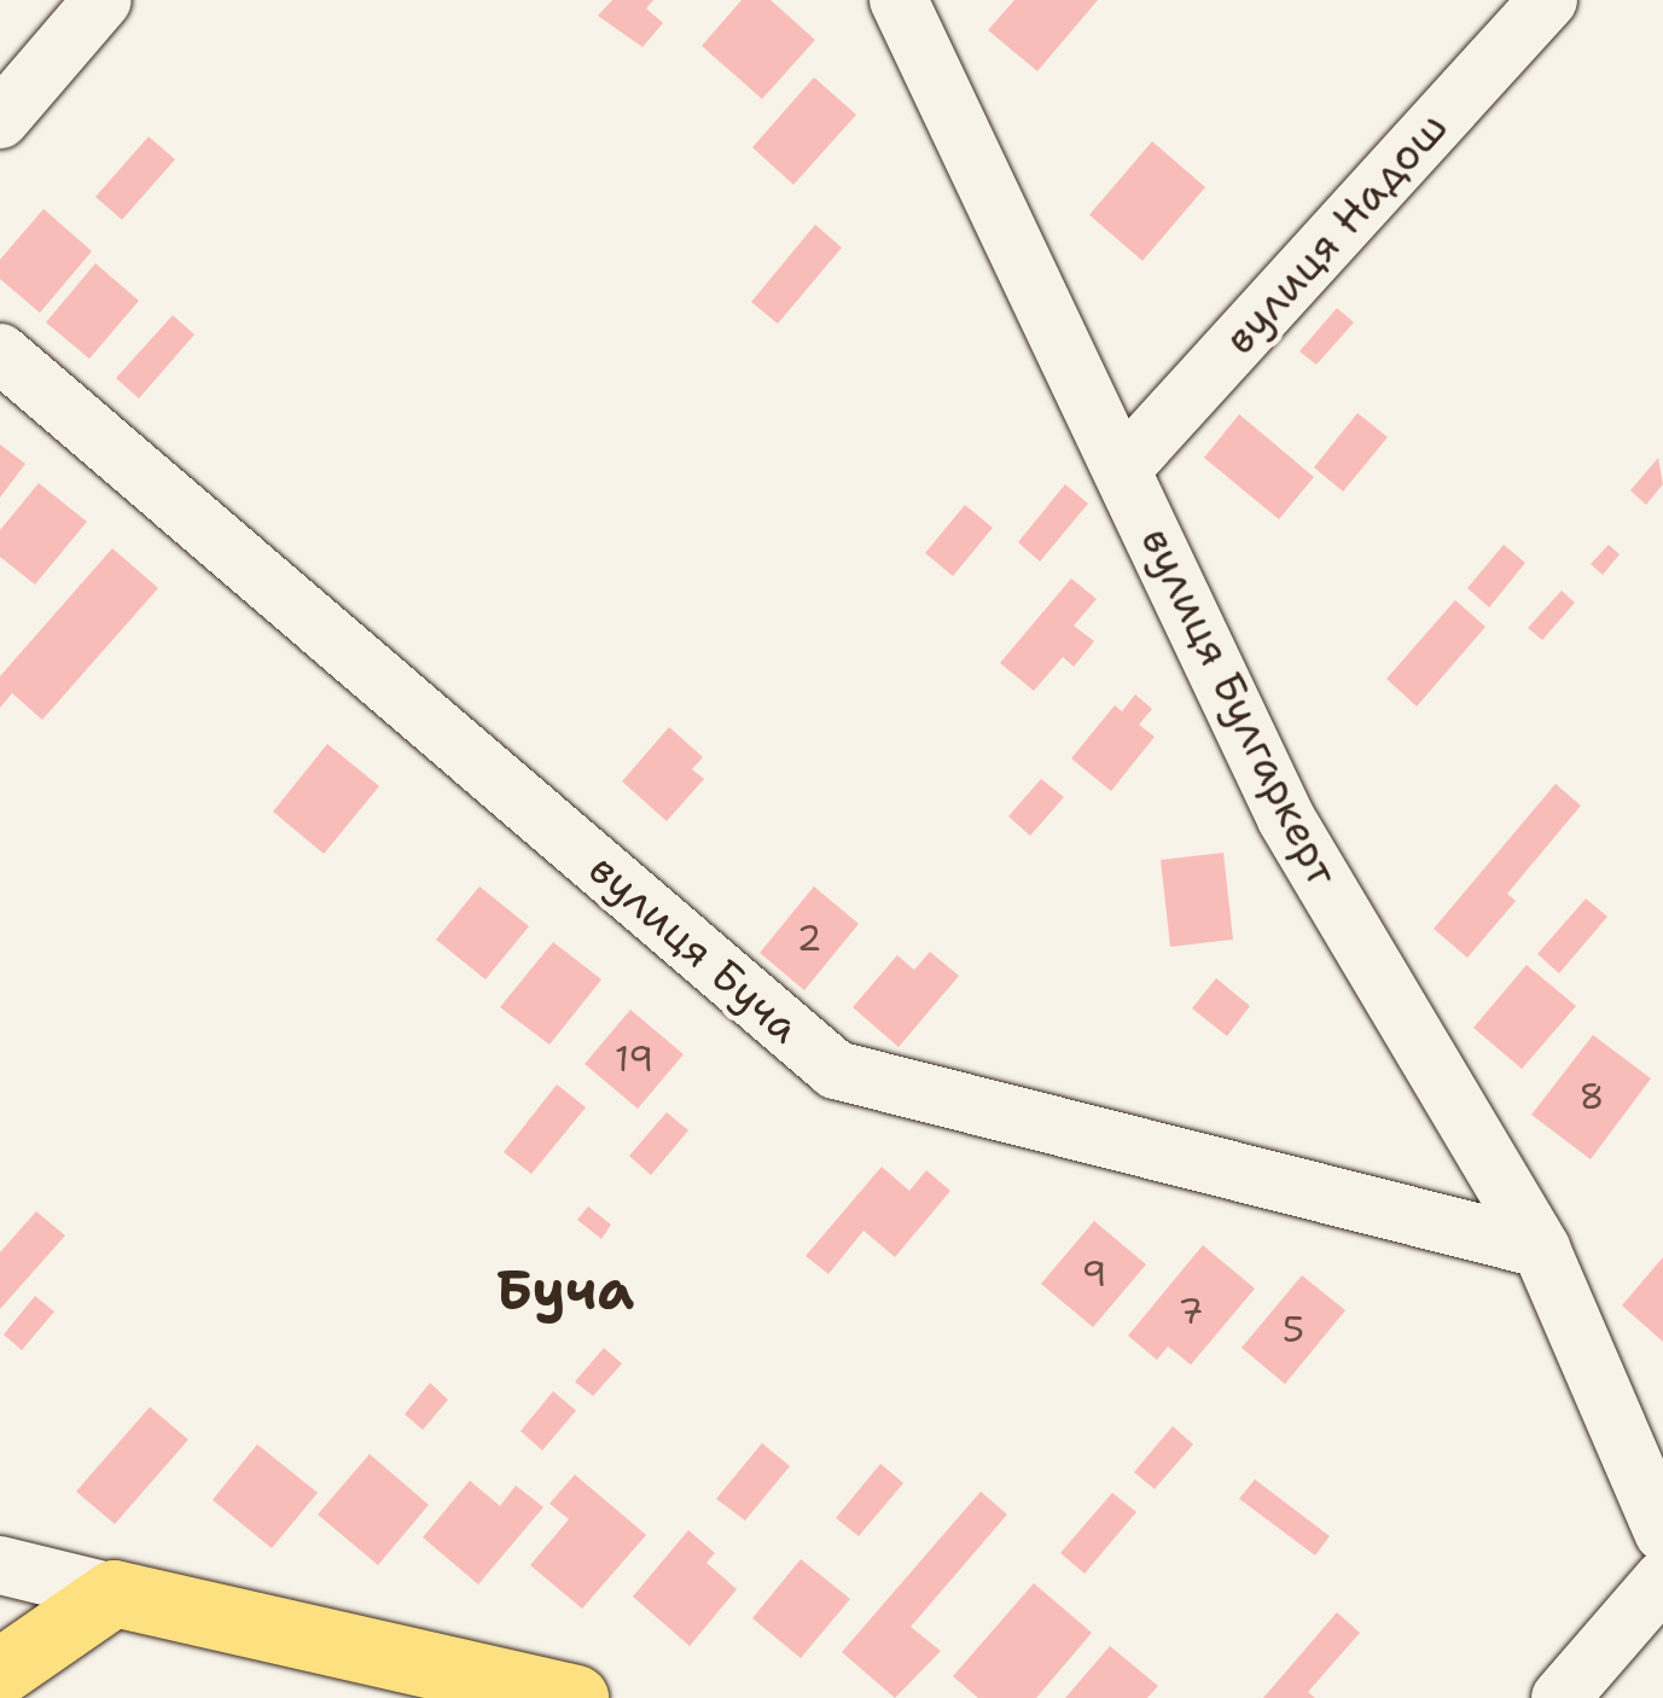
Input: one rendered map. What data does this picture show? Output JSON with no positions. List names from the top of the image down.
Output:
{
  "streets": {
    "street": ["вулиця Надош", "вулиця Булгаркерт", "вулиця Буча"]
  },
  "crossings": [
    ["вулиця Надош", "вулиця Булгаркерт"],
    ["вулиця Булгаркерт", "вулиця Буча"]
  ],
  "districts": ["Буча"],
  "house_numbers": [
    "2",
    "19",
    "8",
    "9",
    "7",
    "5"
  ]
}
